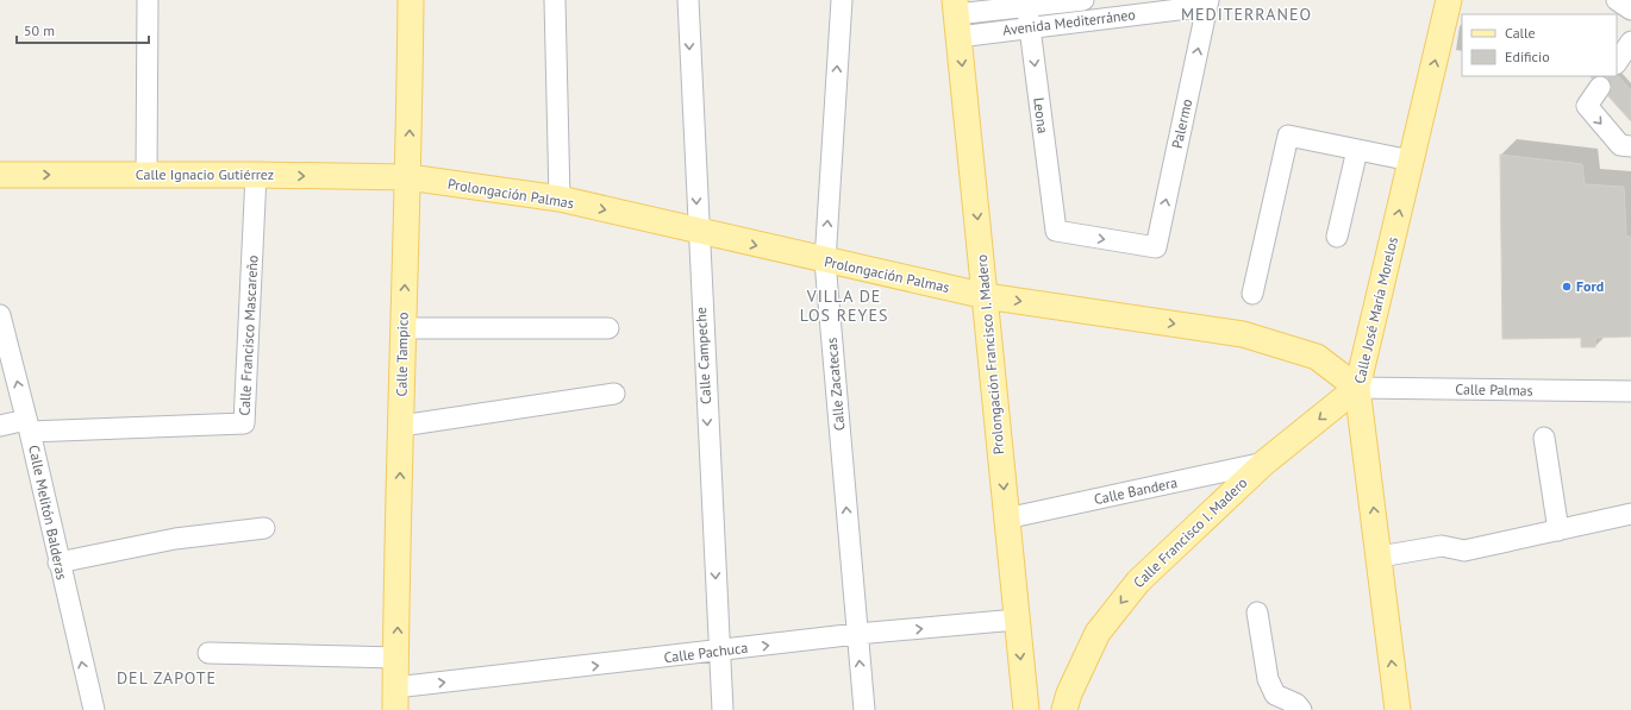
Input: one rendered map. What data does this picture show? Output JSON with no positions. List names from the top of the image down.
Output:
{
  "streets": {
    "main road": [
      "Calle Ignacio Gutiérrez",
      "Prolongación Palmas",
      "Calle José María Morelos",
      "Calle Tampico",
      "Prolongación Francisco I. Madero",
      "Calle Francisco I. Madero"
    ],
    "street": [
      "Avenida Mediterráneo",
      "Leona",
      "Palermo",
      "Calle Francisco Mascareño",
      "Calle Campeche",
      "Calle Zacatecas",
      "Calle Palmas",
      "Calle Bandera",
      "Calle Melitón Balderas",
      "Calle Pachuca"
    ]
  },
  "crossings": [
    ["Avenida Mediterráneo", "Leona"],
    ["Avenida Mediterráneo", "Palermo"],
    ["Avenida Mediterráneo", "Prolongación Francisco I. Madero"],
    ["Leona", "Palermo"],
    ["Calle Ignacio Gutiérrez", "Prolongación Palmas"],
    ["Calle Ignacio Gutiérrez", "Calle Francisco Mascareño"],
    ["Calle Ignacio Gutiérrez", "Calle Tampico"],
    ["Prolongación Palmas", "Calle José María Morelos"],
    ["Prolongación Palmas", "Calle Tampico"],
    ["Prolongación Palmas", "Prolongación Francisco I. Madero"],
    ["Prolongación Palmas", "Calle Campeche"],
    ["Prolongación Palmas", "Calle Zacatecas"],
    ["Prolongación Palmas", "Calle Palmas"],
    ["Prolongación Palmas", "Calle Francisco I. Madero"],
    ["Calle José María Morelos", "Calle Palmas"],
    ["Calle José María Morelos", "Calle Francisco I. Madero"],
    ["Calle Francisco Mascareño", "Calle Melitón Balderas"],
    ["Calle Tampico", "Calle Pachuca"],
    ["Prolongación Francisco I. Madero", "Calle Bandera"],
    ["Prolongación Francisco I. Madero", "Calle Pachuca"],
    ["Calle Campeche", "Calle Pachuca"],
    ["Calle Zacatecas", "Calle Pachuca"],
    ["Calle Palmas", "Calle Francisco I. Madero"],
    ["Calle Bandera", "Calle Francisco I. Madero"]
  ],
  "one_way": [
    "Leona",
    "Calle Ignacio Gutiérrez",
    "Prolongación Palmas",
    "Calle José María Morelos",
    "Calle Tampico",
    "Prolongación Francisco I. Madero",
    "Calle Campeche",
    "Calle Zacatecas",
    "Calle Melitón Balderas",
    "Calle Francisco I. Madero",
    "Calle Pachuca"
  ],
  "districts": ["MEDITERRANEO", "VILLA DE LOS REYES", "DEL ZAPOTE"],
  "places": ["Ford"],
  "legend": ["Calle", "Edificio"],
  "scale_bar": "50 m"
}
